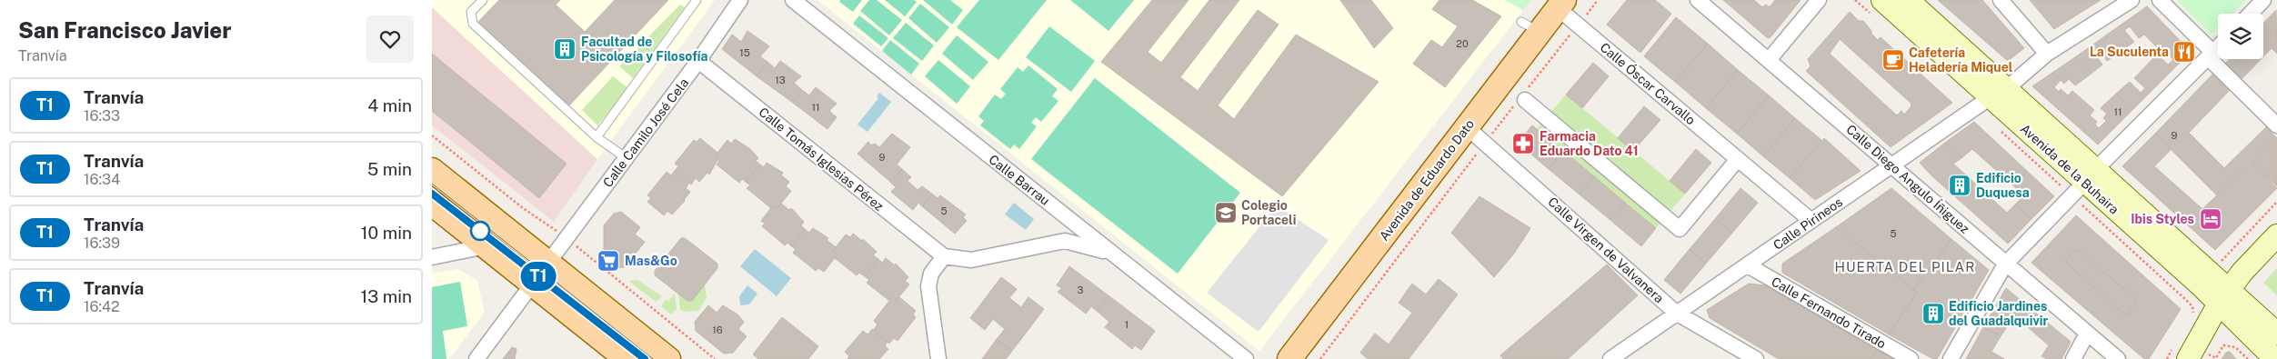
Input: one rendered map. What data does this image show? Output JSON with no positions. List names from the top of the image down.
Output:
{
  "streets": {
    "main road": ["Avenida de la Buhaira", "Avenida de Eduardo Dato"],
    "street": [
      "Calle Óscar Carvallo",
      "Calle Camilo José Cela",
      "Calle Tomás Iglesias Pérez",
      "Calle Diego Angulo Íñiguez",
      "Calle Barrau",
      "Calle Pirineos",
      "Calle Virgen de Valvanera",
      "Calle Fernando Tirado"
    ]
  },
  "crossings": [
    ["Calle Óscar Carvallo", "Avenida de Eduardo Dato"],
    ["Calle Óscar Carvallo", "Calle Pirineos"],
    ["Calle Camilo José Cela", "Calle Tomás Iglesias Pérez"],
    ["Avenida de la Buhaira", "Calle Pirineos"],
    ["Calle Diego Angulo Íñiguez", "Calle Pirineos"],
    ["Avenida de Eduardo Dato", "Calle Virgen de Valvanera"],
    ["Calle Pirineos", "Calle Virgen de Valvanera"],
    ["Calle Pirineos", "Calle Fernando Tirado"]
  ],
  "districts": ["HUERTA DEL PILAR"],
  "places": {
    "building": ["Facultad de Psicología y Filosofía", "Edificio Duquesa", "Edificio Jardines del Guadalquivir"],
    "restaurant": ["La Suculenta"],
    "cafe": ["Cafetería Heladería Miquel"],
    "pharmacy": ["Farmacia Eduardo Dato 41"],
    "school or university": ["Colegio Portaceli"],
    "hotel": ["Ibis Styles"],
    "supermarket": ["Mas&Go"]
  },
  "lines": ["tram line T1"],
  "house_numbers": [
    "20",
    "15",
    "13",
    "11",
    "11",
    "9",
    "9",
    "5",
    "5",
    "3",
    "1",
    "16"
  ],
  "page": {
    "heading": ["San Francisco Javier", "Tranvía"],
    "on_map": "T1",
    "list": [
      {
        "mark": "T1",
        "name": "Tranvía",
        "note": "16:33",
        "value": "4 min"
      },
      {
        "mark": "T1",
        "name": "Tranvía",
        "note": "16:34",
        "value": "5 min"
      },
      {
        "mark": "T1",
        "name": "Tranvía",
        "note": "16:39",
        "value": "10 min"
      },
      {
        "mark": "T1",
        "name": "Tranvía",
        "note": "16:42",
        "value": "13 min"
      }
    ]
  }
}
